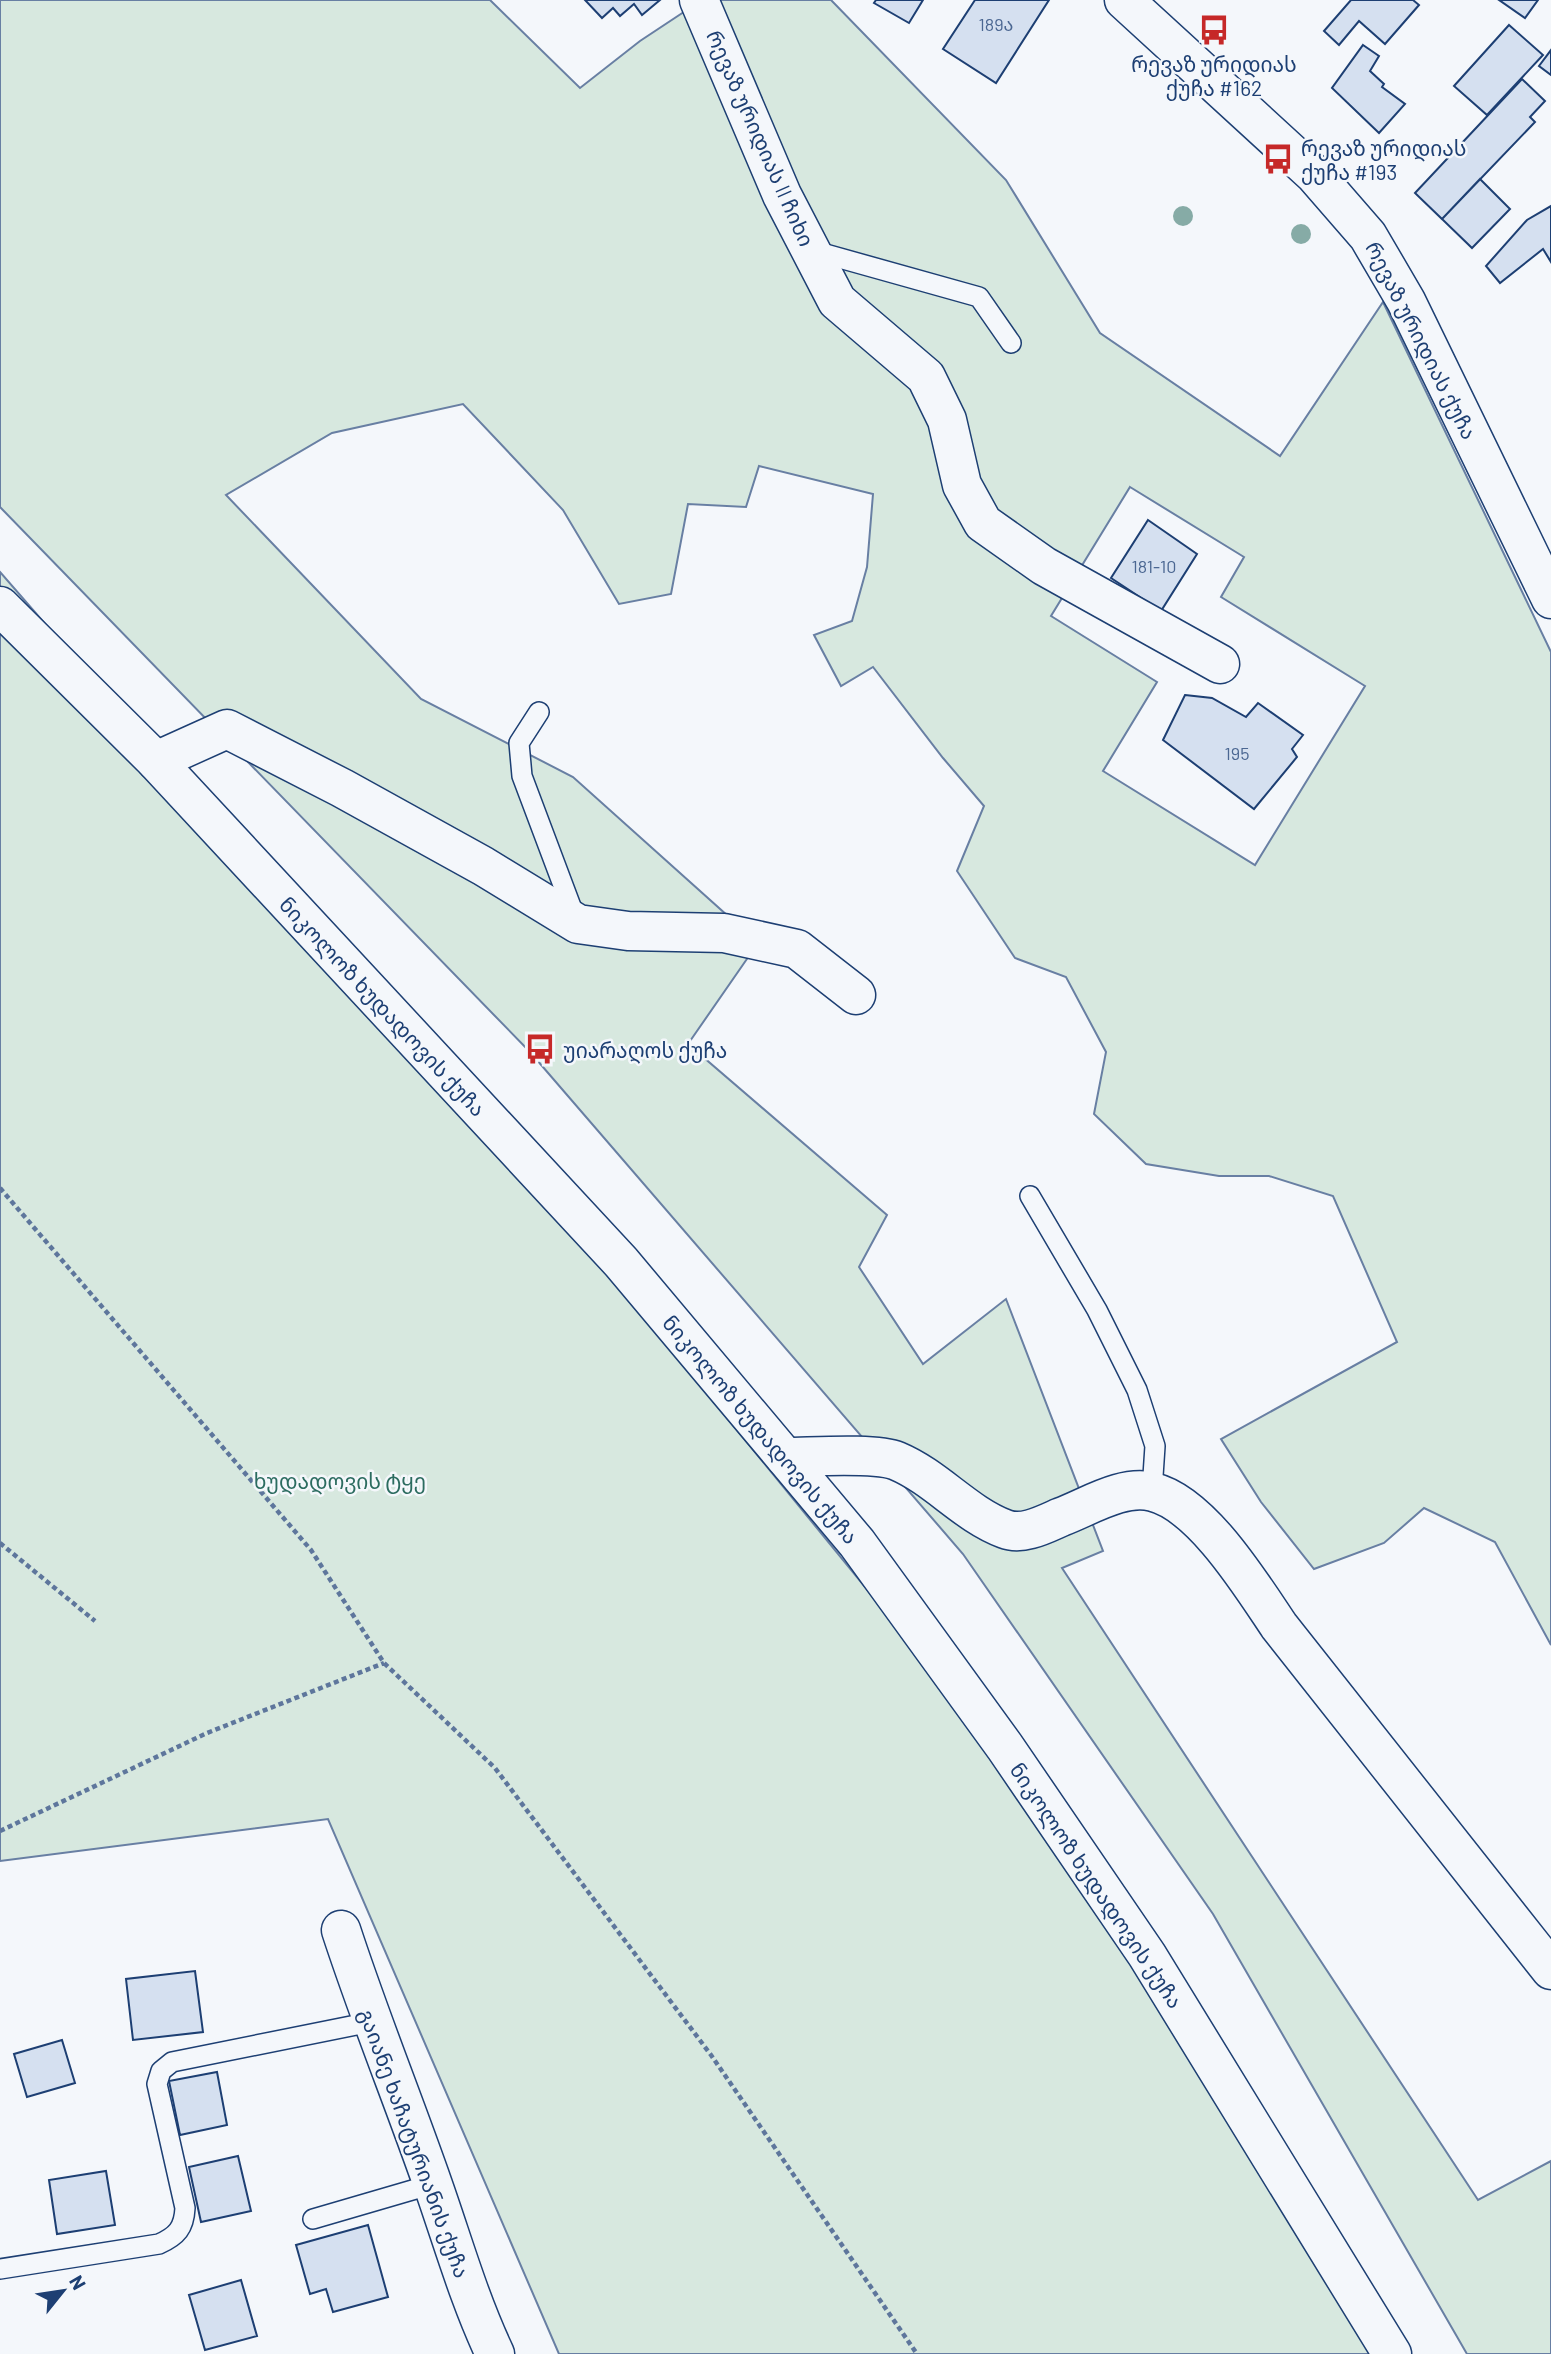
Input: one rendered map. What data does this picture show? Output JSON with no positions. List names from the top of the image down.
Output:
{
  "streets": {
    "street": [
      "რევაზ ურიდიას II ჩიხი",
      "რევაზ ურიდიას ქუჩა",
      "ნიკოლოზ ხუდადოვის ქუჩა",
      "გაიანე ხაჩატურიანის ქუჩა"
    ]
  },
  "parks": ["ხუდადოვის ტყე"],
  "places": {
    "bus stop": ["რევაზ ურიდიას ქუჩა #162", "რევაზ ურიდიას ქუჩა #193", "უიარაღოს ქუჩა"]
  },
  "house_numbers": ["189ა", "181-10", "195"],
  "north": "top right"
}
